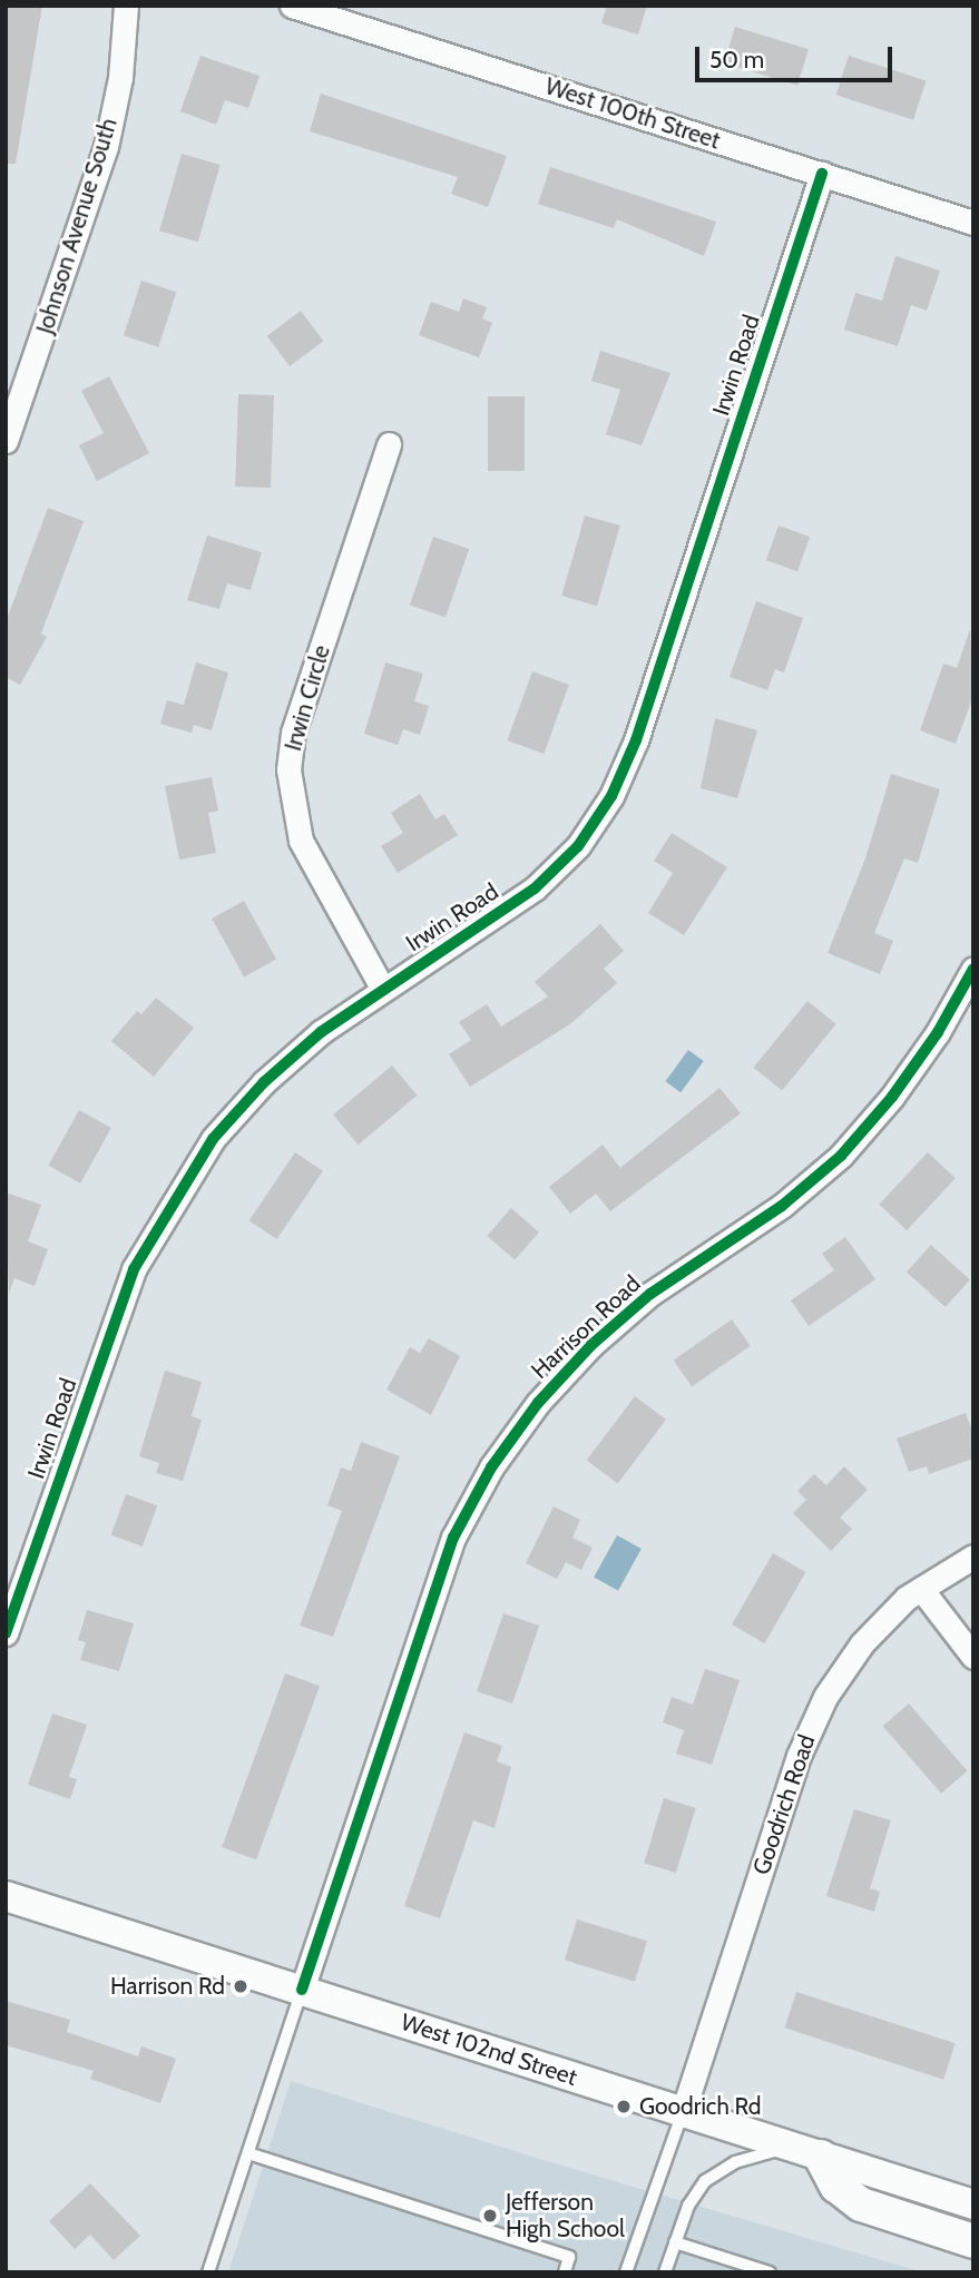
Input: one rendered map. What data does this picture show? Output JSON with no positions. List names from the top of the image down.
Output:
{
  "streets": {
    "street": [
      "West 100th Street",
      "Johnson Avenue South",
      "Irwin Road",
      "Irwin Circle",
      "Harrison Road",
      "Goodrich Road",
      "West 102nd Street"
    ]
  },
  "crossings": [
    ["West 100th Street", "Irwin Road"],
    ["Irwin Road", "Irwin Circle"],
    ["Harrison Road", "West 102nd Street"],
    ["Goodrich Road", "West 102nd Street"]
  ],
  "places": ["Harrison Rd", "Goodrich Rd", "Jefferson High School"],
  "scale_bar": "50 m"
}
